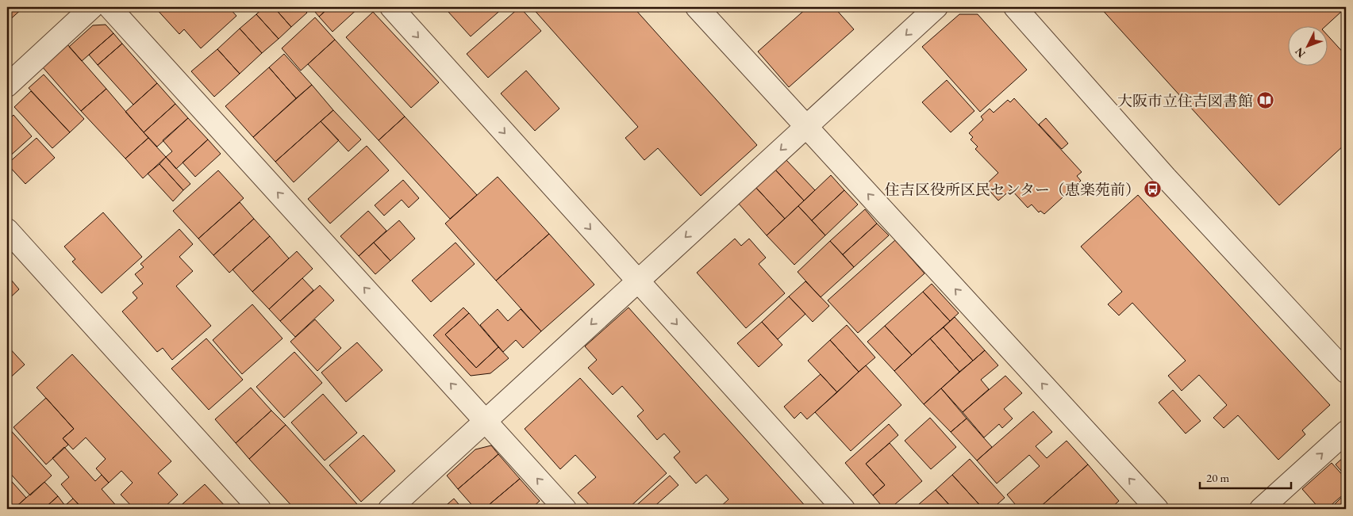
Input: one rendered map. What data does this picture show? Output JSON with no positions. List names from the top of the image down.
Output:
{
  "places": {
    "library": ["大阪市立住吉図書館"],
    "bus stop": ["住吉区役所区民センター（恵楽苑前）"]
  },
  "scale_bar": "20 m",
  "north": "bottom left"
}
